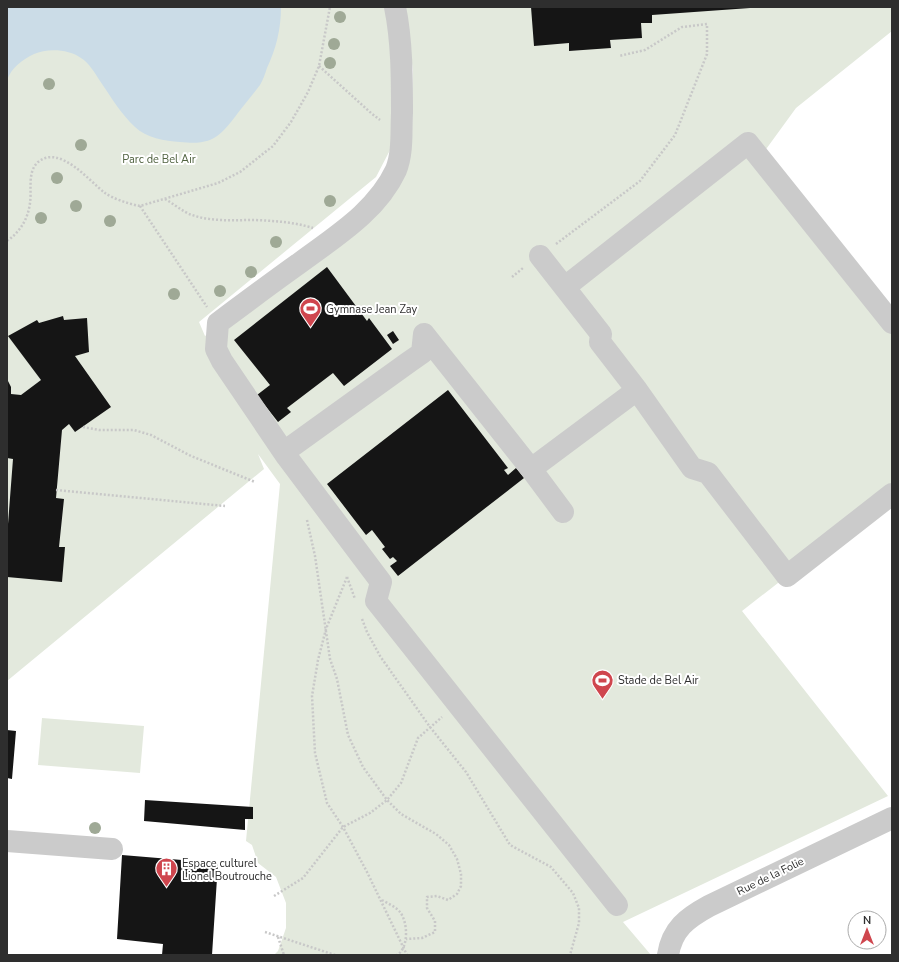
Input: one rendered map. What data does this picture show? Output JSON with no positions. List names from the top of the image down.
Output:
{
  "streets": {
    "street": ["Rue de la Folie"]
  },
  "parks": ["Parc de Bel Air"],
  "places": {
    "sports": ["Gymnase Jean Zay", "Stade de Bel Air"],
    "building": ["Espace culturel Lionel Boutrouche"]
  },
  "north": "top"
}
